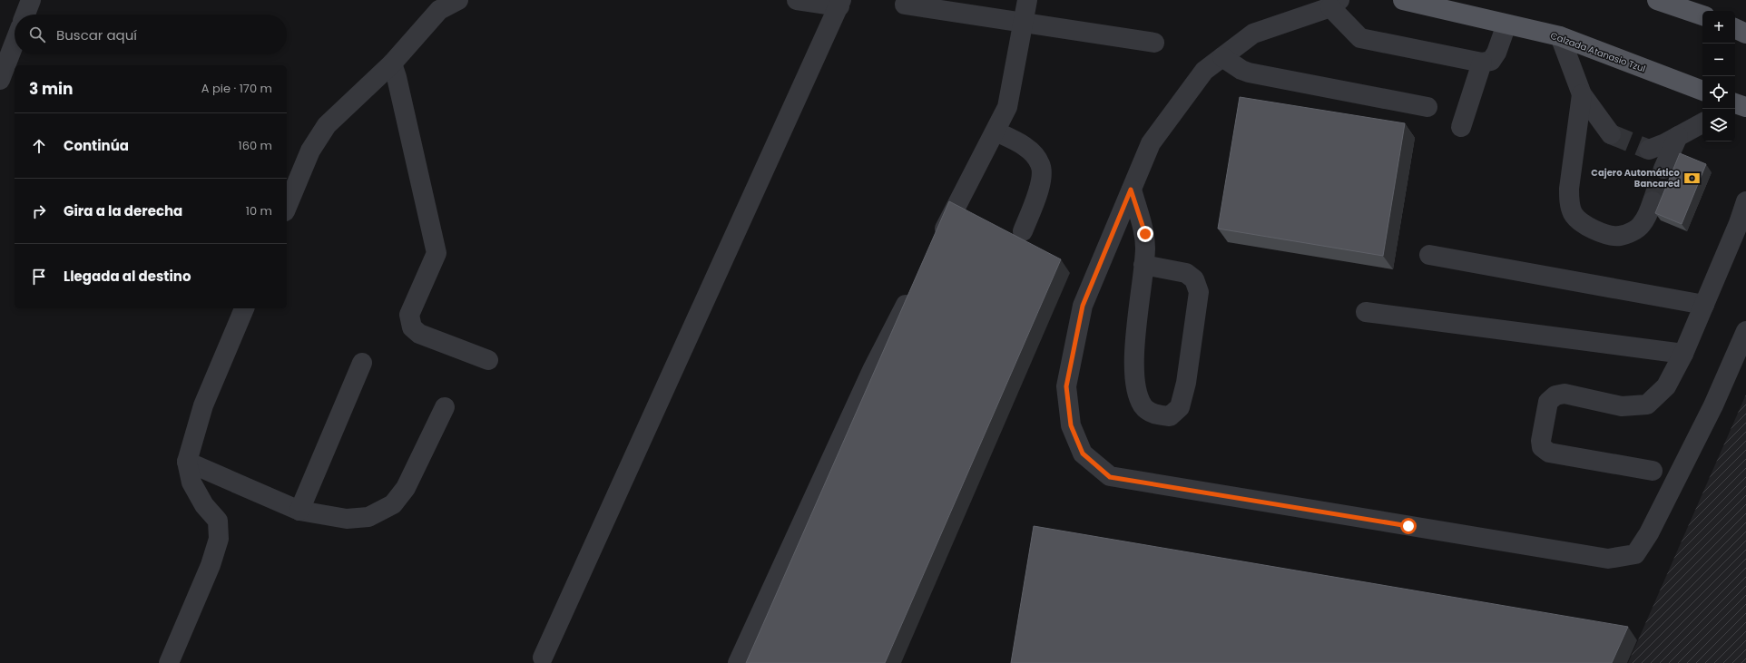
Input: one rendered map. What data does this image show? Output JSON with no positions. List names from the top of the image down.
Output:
{
  "streets": {
    "main road": ["Calzada Atanasio Tzul"]
  },
  "places": {
    "bank": ["Cajero Automático Bancared"]
  },
  "page": {
    "map_buttons": ["+", "−"],
    "search": "Buscar aquí",
    "heading": ["3 min", "A pie · 170 m"],
    "list": [
      ["Continúa", "160 m"],
      ["Gira a la derecha", "10 m"],
      "Llegada al destino"
    ]
  }
}
